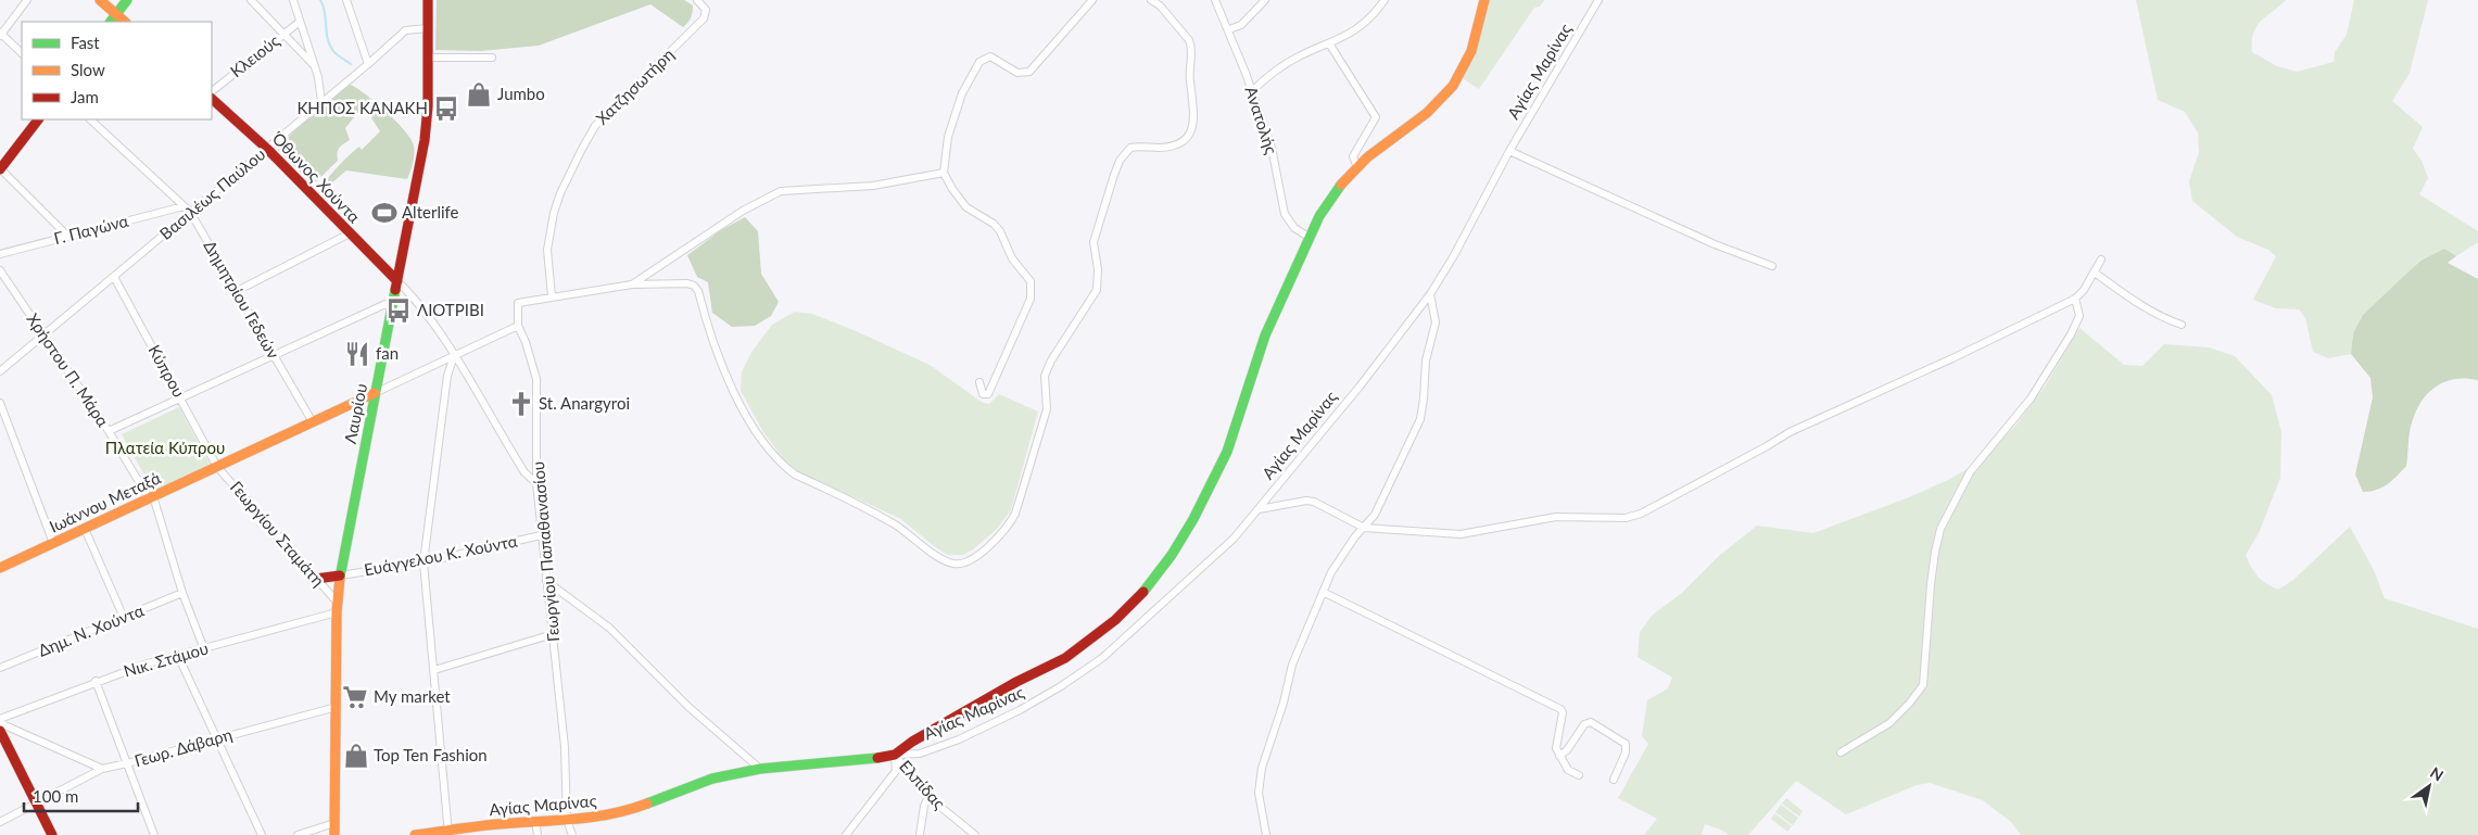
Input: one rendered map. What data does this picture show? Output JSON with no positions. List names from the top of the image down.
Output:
{
  "streets": {
    "street": [
      "Κλειούς",
      "Αγίας Μαρίνας",
      "Χατζησωτήρη",
      "Ανατολής",
      "Όθωνος Χούντα",
      "Βασιλέως Παύλου",
      "Γ. Παγώνα",
      "Δημητρίου Γεδεών",
      "Χρήστου Π. Μάρα",
      "Κύπρου",
      "Λαυρίου",
      "Ιωάννου Μεταξά",
      "Γεωργίου Σταμάτη",
      "Γεωργίου Παπαθανασίου",
      "Ευάγγελου Κ. Χούντα",
      "Δημ. Ν. Χούντα",
      "Νικ. Στάμου",
      "Γεωρ. Δάβαρη",
      "Ελπίδας"
    ]
  },
  "crossings": [
    ["Αγίας Μαρίνας", "Γεωργίου Παπαθανασίου"],
    ["Αγίας Μαρίνας", "Ελπίδας"],
    ["Χατζησωτήρη", "Γεωργίου Παπαθανασίου"],
    ["Όθωνος Χούντα", "Βασιλέως Παύλου"],
    ["Όθωνος Χούντα", "Λαυρίου"],
    ["Βασιλέως Παύλου", "Δημητρίου Γεδεών"],
    ["Βασιλέως Παύλου", "Χρήστου Π. Μάρα"],
    ["Βασιλέως Παύλου", "Κύπρου"],
    ["Βασιλέως Παύλου", "Λαυρίου"],
    ["Γ. Παγώνα", "Δημητρίου Γεδεών"],
    ["Δημητρίου Γεδεών", "Ιωάννου Μεταξά"],
    ["Χρήστου Π. Μάρα", "Ιωάννου Μεταξά"],
    ["Χρήστου Π. Μάρα", "Δημ. Ν. Χούντα"],
    ["Χρήστου Π. Μάρα", "Νικ. Στάμου"],
    ["Κύπρου", "Ιωάννου Μεταξά"],
    ["Κύπρου", "Γεωργίου Σταμάτη"],
    ["Λαυρίου", "Ιωάννου Μεταξά"],
    ["Λαυρίου", "Γεωργίου Σταμάτη"],
    ["Λαυρίου", "Ευάγγελου Κ. Χούντα"],
    ["Λαυρίου", "Νικ. Στάμου"],
    ["Λαυρίου", "Γεωρ. Δάβαρη"],
    ["Ιωάννου Μεταξά", "Γεωργίου Σταμάτη"],
    ["Ιωάννου Μεταξά", "Γεωργίου Παπαθανασίου"],
    ["Γεωργίου Σταμάτη", "Νικ. Στάμου"],
    ["Γεωργίου Παπαθανασίου", "Ευάγγελου Κ. Χούντα"]
  ],
  "parks": ["Πλατεία Κύπρου"],
  "places": {
    "shop": ["Jumbo", "Top Ten Fashion"],
    "bus stop": ["ΚΗΠΟΣ ΚΑΝΑΚΗ", "ΛΙΟΤΡΙΒΙ"],
    "sports": ["Alterlife"],
    "restaurant": ["fan"],
    "church": ["St. Anargyroi"],
    "supermarket": ["My market"]
  },
  "legend": ["Fast", "Slow", "Jam"],
  "scale_bar": "100 m",
  "north": "top right"
}
